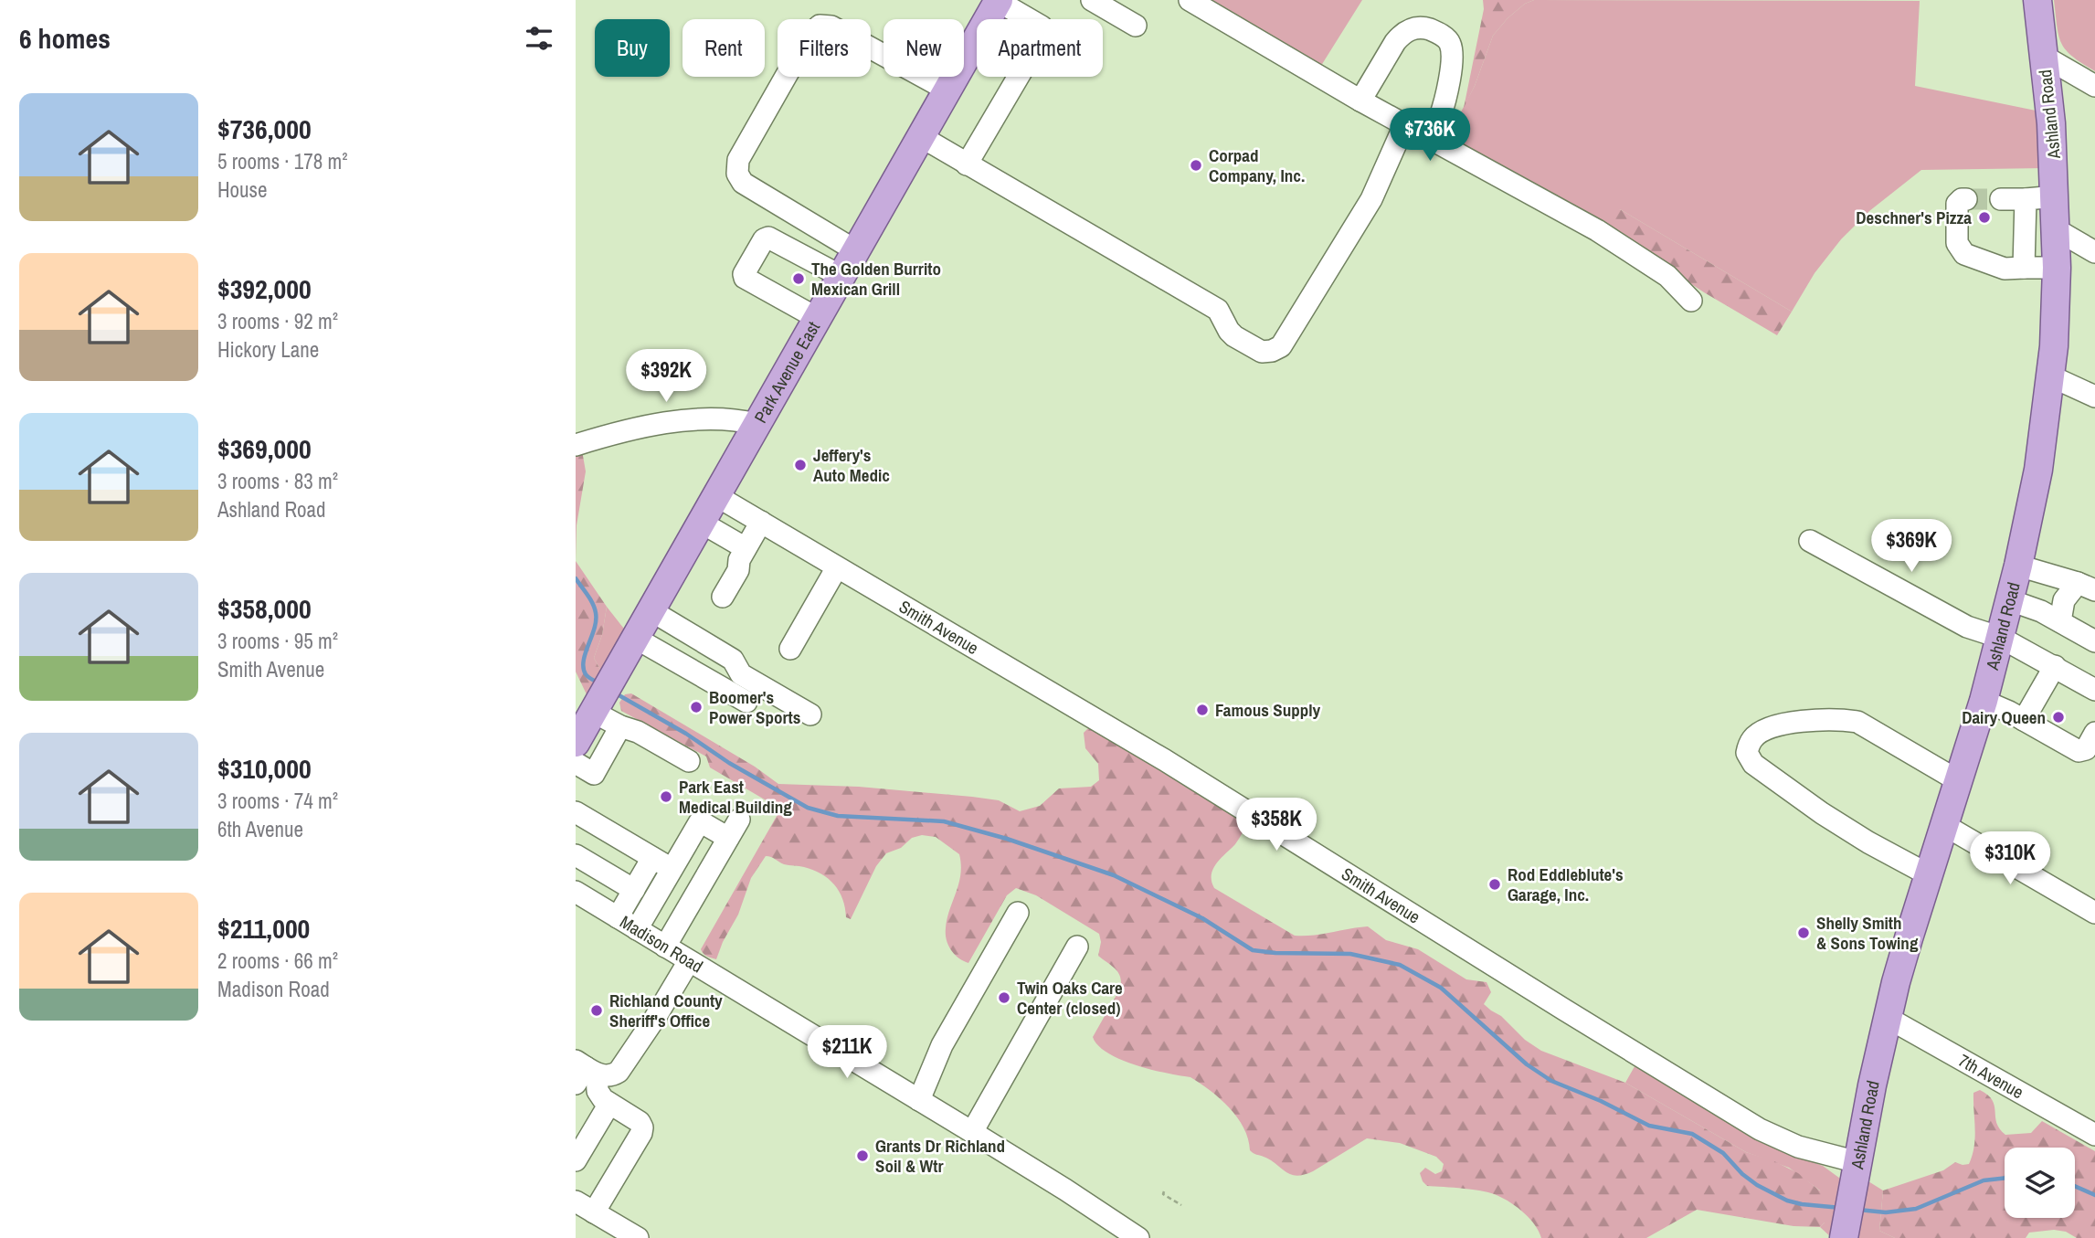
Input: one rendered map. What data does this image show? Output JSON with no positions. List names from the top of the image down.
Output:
{
  "streets": {
    "main road": ["Ashland Road", "Park Avenue East"],
    "street": ["Smith Avenue", "Madison Road", "7th Avenue"]
  },
  "crossings": [
    ["Ashland Road", "Smith Avenue"],
    ["Ashland Road", "7th Avenue"],
    ["Park Avenue East", "Smith Avenue"]
  ],
  "places": [
    "Corpad Company, Inc.",
    "Deschner's Pizza",
    "The Golden Burrito Mexican Grill",
    "Jeffery's Auto Medic",
    "Boomer's Power Sports",
    "Famous Supply",
    "Dairy Queen",
    "Park East Medical Building",
    "Rod Eddleblute's Garage, Inc.",
    "Shelly Smith & Sons Towing",
    "Twin Oaks Care Center (closed)",
    "Richland County Sheriff's Office",
    "Grants Dr Richland Soil & Wtr"
  ],
  "page": {
    "heading": "6 homes",
    "chip": [
      "Buy",
      "Rent",
      "Filters",
      "New",
      "Apartment"
    ],
    "list": [
      {
        "name": "$736,000",
        "note": "5 rooms · 178 m² · House"
      },
      {
        "name": "$392,000",
        "note": "3 rooms · 92 m² · Hickory Lane"
      },
      {
        "name": "$369,000",
        "note": "3 rooms · 83 m² · Ashland Road"
      },
      {
        "name": "$358,000",
        "note": "3 rooms · 95 m² · Smith Avenue"
      },
      {
        "name": "$310,000",
        "note": "3 rooms · 74 m² · 6th Avenue"
      },
      {
        "name": "$211,000",
        "note": "2 rooms · 66 m² · Madison Road"
      }
    ],
    "price": [
      "$736K",
      "$392K",
      "$369K",
      "$358K",
      "$310K",
      "$211K"
    ]
  }
}
